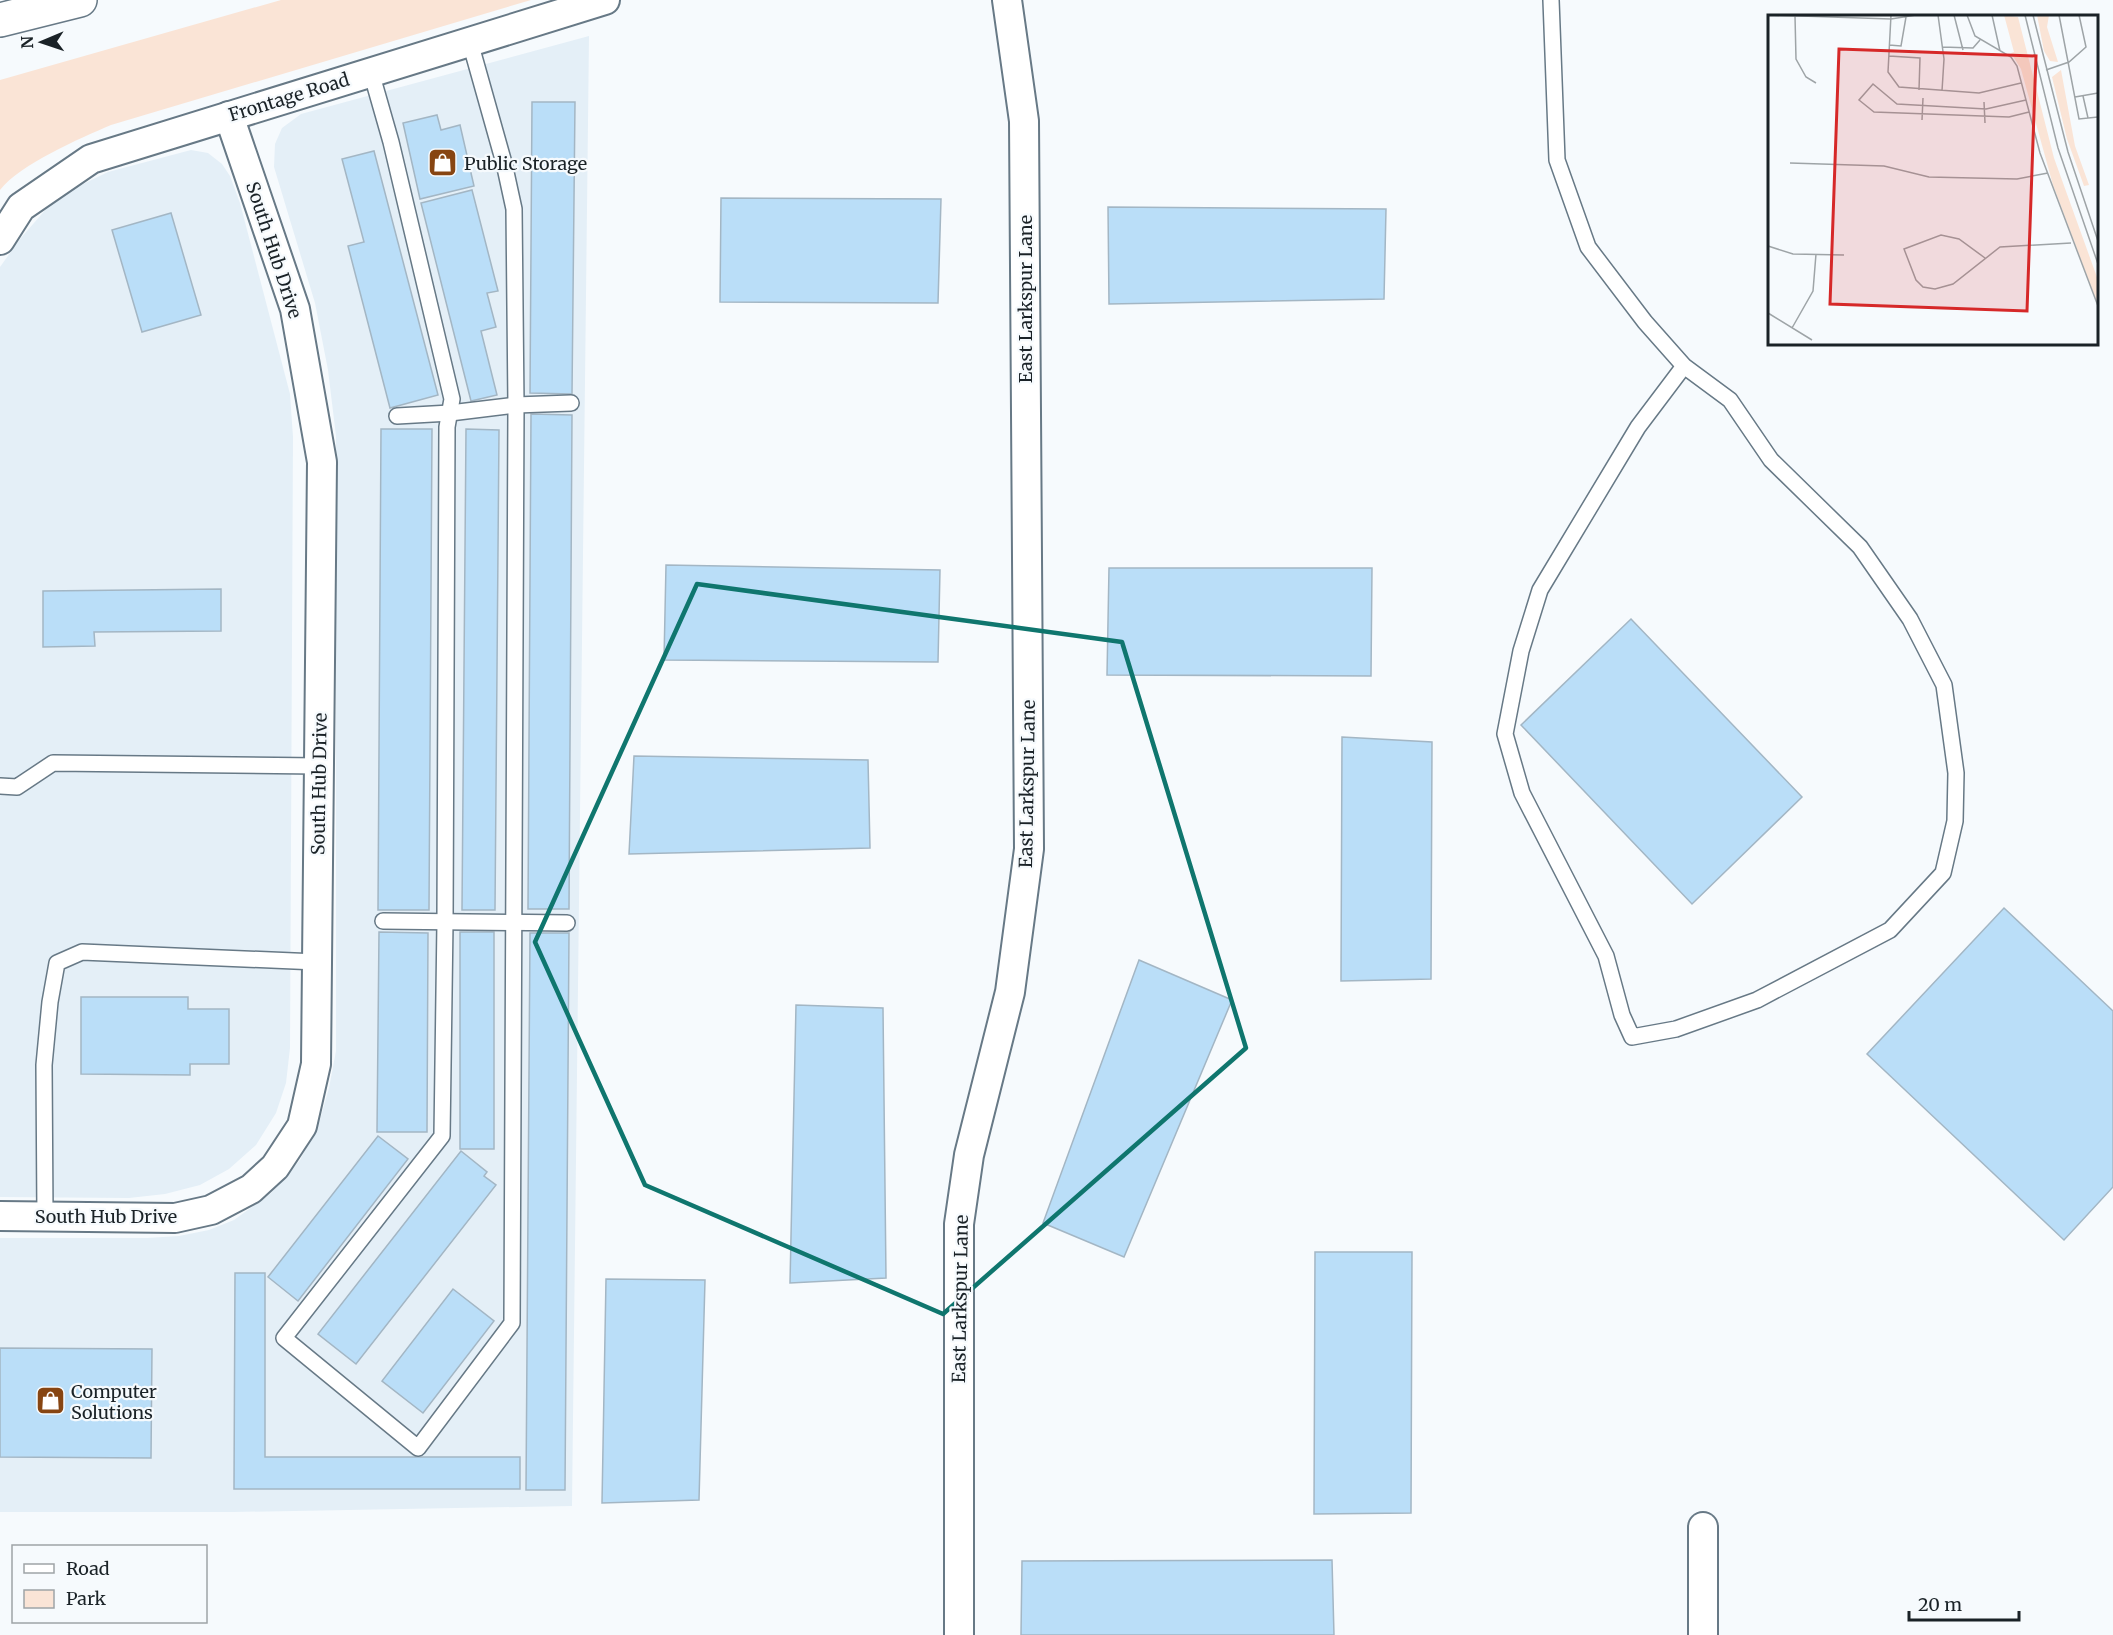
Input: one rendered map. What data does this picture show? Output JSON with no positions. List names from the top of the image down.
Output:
{
  "streets": {
    "street": ["Frontage Road", "South Hub Drive", "East Larkspur Lane"]
  },
  "crossings": [
    ["Frontage Road", "South Hub Drive"]
  ],
  "places": {
    "shop": ["Public Storage", "Computer Solutions"]
  },
  "legend": ["Road", "Park"],
  "scale_bar": "20 m",
  "north": "left"
}
